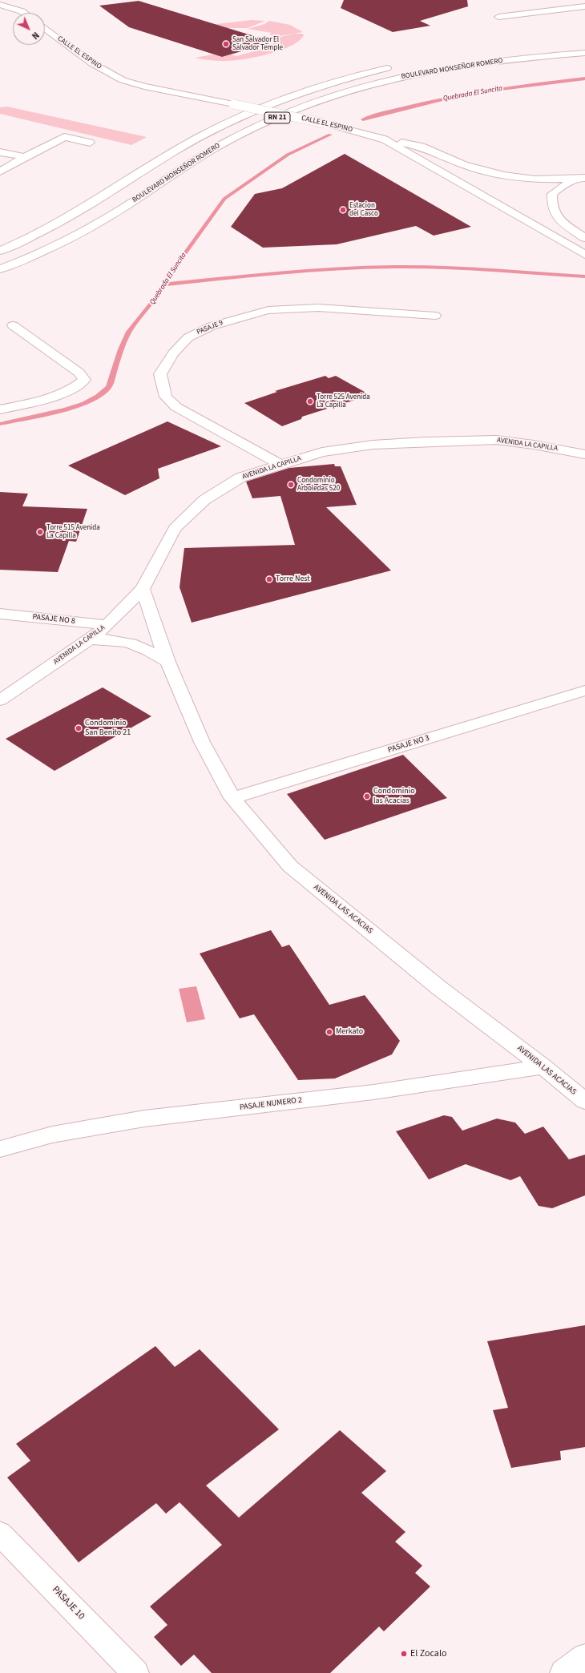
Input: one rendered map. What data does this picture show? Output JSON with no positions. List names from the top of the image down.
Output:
{
  "streets": {
    "main road": [
      "CALLE EL ESPINO",
      "BOULEVARD MONSEÑOR ROMERO",
      "RN 21",
      "PASAJE 9",
      "AVENIDA LA CAPILLA",
      "PASAJE NO 8",
      "PASAJE NO 3",
      "AVENIDA LAS ACACIAS",
      "PASAJE NUMERO 2",
      "PASAJE 10"
    ]
  },
  "crossings": [
    ["PASAJE 9", "AVENIDA LA CAPILLA"],
    ["AVENIDA LA CAPILLA", "PASAJE NO 8"],
    ["AVENIDA LA CAPILLA", "AVENIDA LAS ACACIAS"],
    ["PASAJE NO 3", "AVENIDA LAS ACACIAS"],
    ["AVENIDA LAS ACACIAS", "PASAJE NUMERO 2"]
  ],
  "water": ["Quebrada El Suncita"],
  "places": [
    "San Salvador El Salvador Temple",
    "Estacion del Casco",
    "Torre 525 Avenida La Capilla",
    "Condominio Arboledas 520",
    "Torre 515 Avenida La Capilla",
    "Torre Nest",
    "Condominio San Benito 21",
    "Condominio las Acacias",
    "Merkato",
    "El Zocalo"
  ],
  "north": "bottom right"
}
